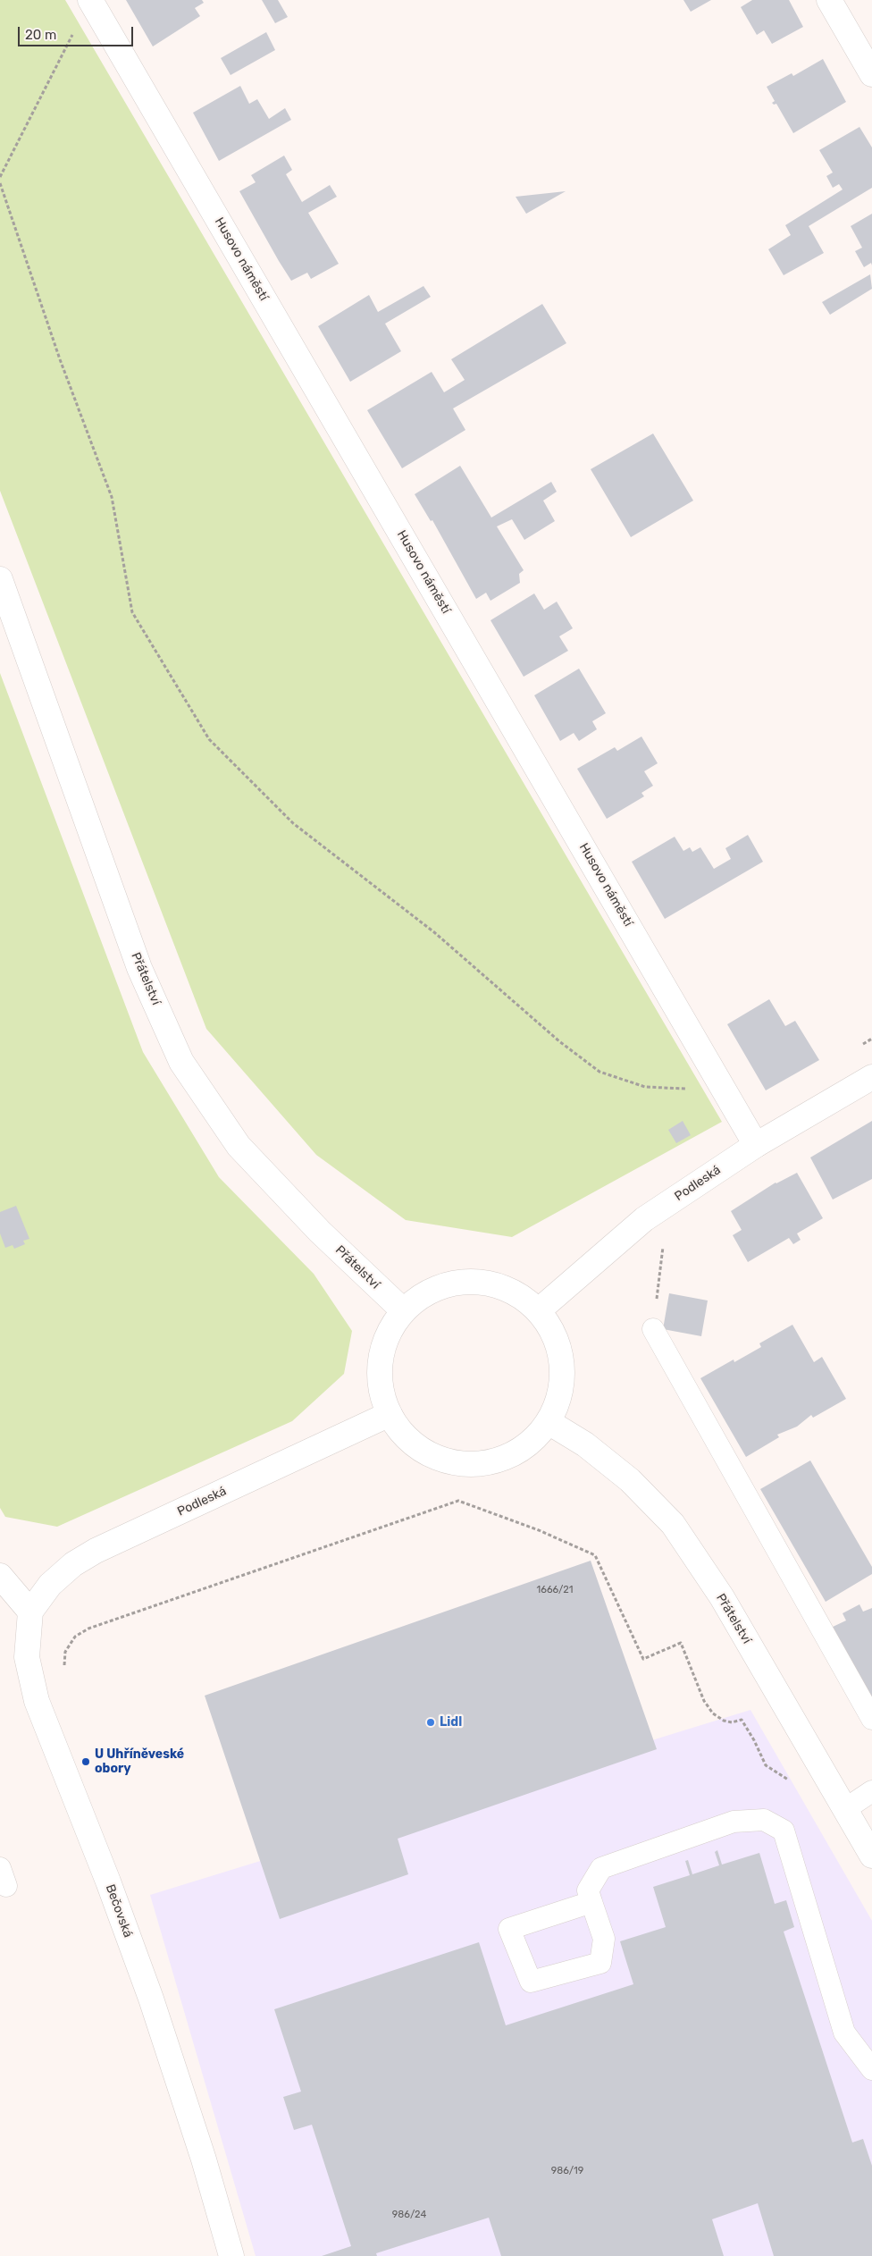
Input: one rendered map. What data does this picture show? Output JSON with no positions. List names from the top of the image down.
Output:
{
  "streets": {
    "street": [
      "Husovo náměstí",
      "Přátelství",
      "Podleská",
      "Bečovská"
    ]
  },
  "crossings": [
    ["Husovo náměstí", "Podleská"],
    ["Podleská", "Bečovská"]
  ],
  "places": ["Lidl", "U Uhříněveské obory"],
  "house_numbers": ["1666/21", "986/19", "986/24"],
  "scale_bar": "20 m"
}
